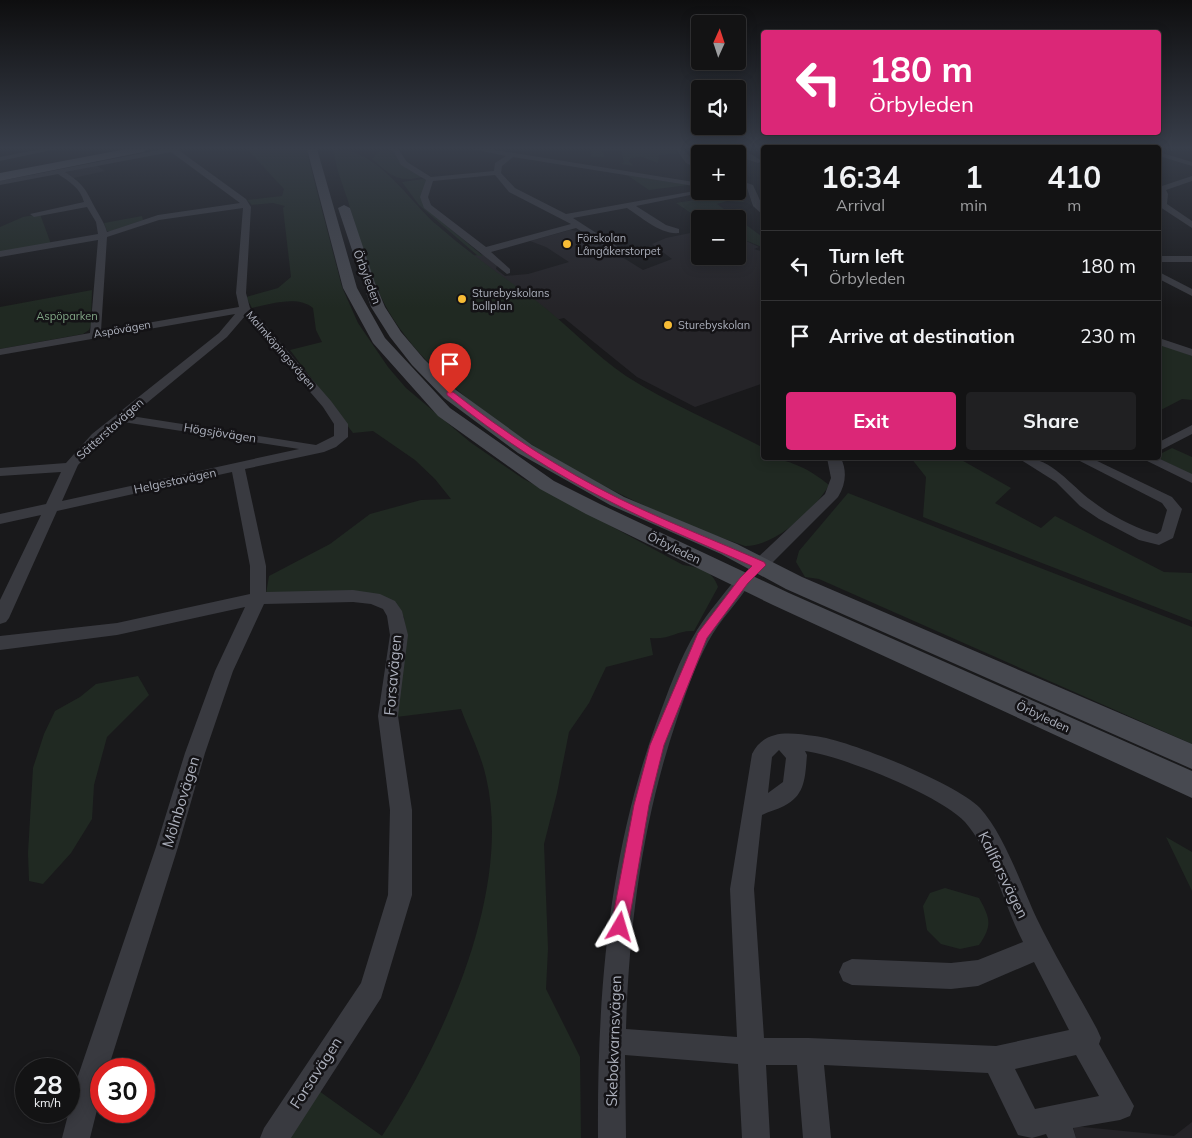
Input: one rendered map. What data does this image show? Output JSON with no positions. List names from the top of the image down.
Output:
{
  "streets": {
    "main road": ["Örbyleden"],
    "street": [
      "Aspövägen",
      "Malmköpingsvägen",
      "Sätterstavägen",
      "Högsjövägen",
      "Helgestavägen",
      "Forsavägen",
      "Mölnbovägen",
      "Kallforsvägen",
      "Skebokvarnsvägen"
    ]
  },
  "crossings": [
    ["Örbyleden", "Skebokvarnsvägen"],
    ["Aspövägen", "Malmköpingsvägen"],
    ["Aspövägen", "Sätterstavägen"],
    ["Malmköpingsvägen", "Sätterstavägen"],
    ["Malmköpingsvägen", "Helgestavägen"],
    ["Sätterstavägen", "Högsjövägen"],
    ["Sätterstavägen", "Helgestavägen"],
    ["Högsjövägen", "Helgestavägen"],
    ["Helgestavägen", "Mölnbovägen"],
    ["Forsavägen", "Mölnbovägen"]
  ],
  "parks": ["Aspöparken"],
  "places": ["Förskolan Långåkerstorpet", "Sturebyskolans bollplan", "Sturebyskolan"],
  "north": "top",
  "page": {
    "map_buttons": ["+", "−"],
    "turn": ["180 m", "Örbyleden"],
    "eta": [
      "16:34",
      "Arrival",
      "1",
      "min",
      "410",
      "m"
    ],
    "list": [
      {
        "name": "Turn left",
        "note": "Örbyleden",
        "value": "180 m"
      },
      {
        "name": "Arrive at destination",
        "value": "230 m"
      }
    ],
    "buttons": ["Exit", "Share"],
    "speed": "28 km/h",
    "limit": "30"
  }
}
